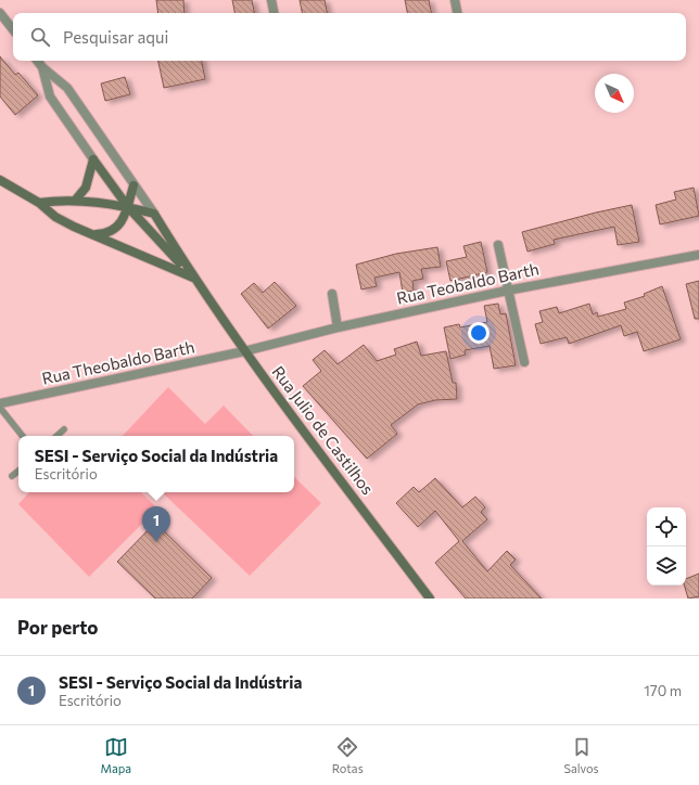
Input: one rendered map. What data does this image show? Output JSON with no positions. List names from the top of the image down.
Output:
{
  "streets": {
    "main road": ["Rua Julio de Castilhos"],
    "street": ["Rua Teobaldo Barth", "Rua Theobaldo Barth"]
  },
  "crossings": [
    ["Rua Teobaldo Barth", "Rua Theobaldo Barth"],
    ["Rua Teobaldo Barth", "Rua Julio de Castilhos"],
    ["Rua Theobaldo Barth", "Rua Julio de Castilhos"]
  ],
  "north": "bottom right",
  "page": {
    "search": "Pesquisar aqui",
    "popup": ["SESI - Serviço Social da Indústria", "Escritório"],
    "pins": "1",
    "heading": "Por perto",
    "list": [
      {
        "mark": "1",
        "name": "SESI - Serviço Social da Indústria",
        "note": "Escritório",
        "value": "170 m"
      }
    ],
    "nav": ["Mapa", "Rotas", "Salvos"]
  }
}
